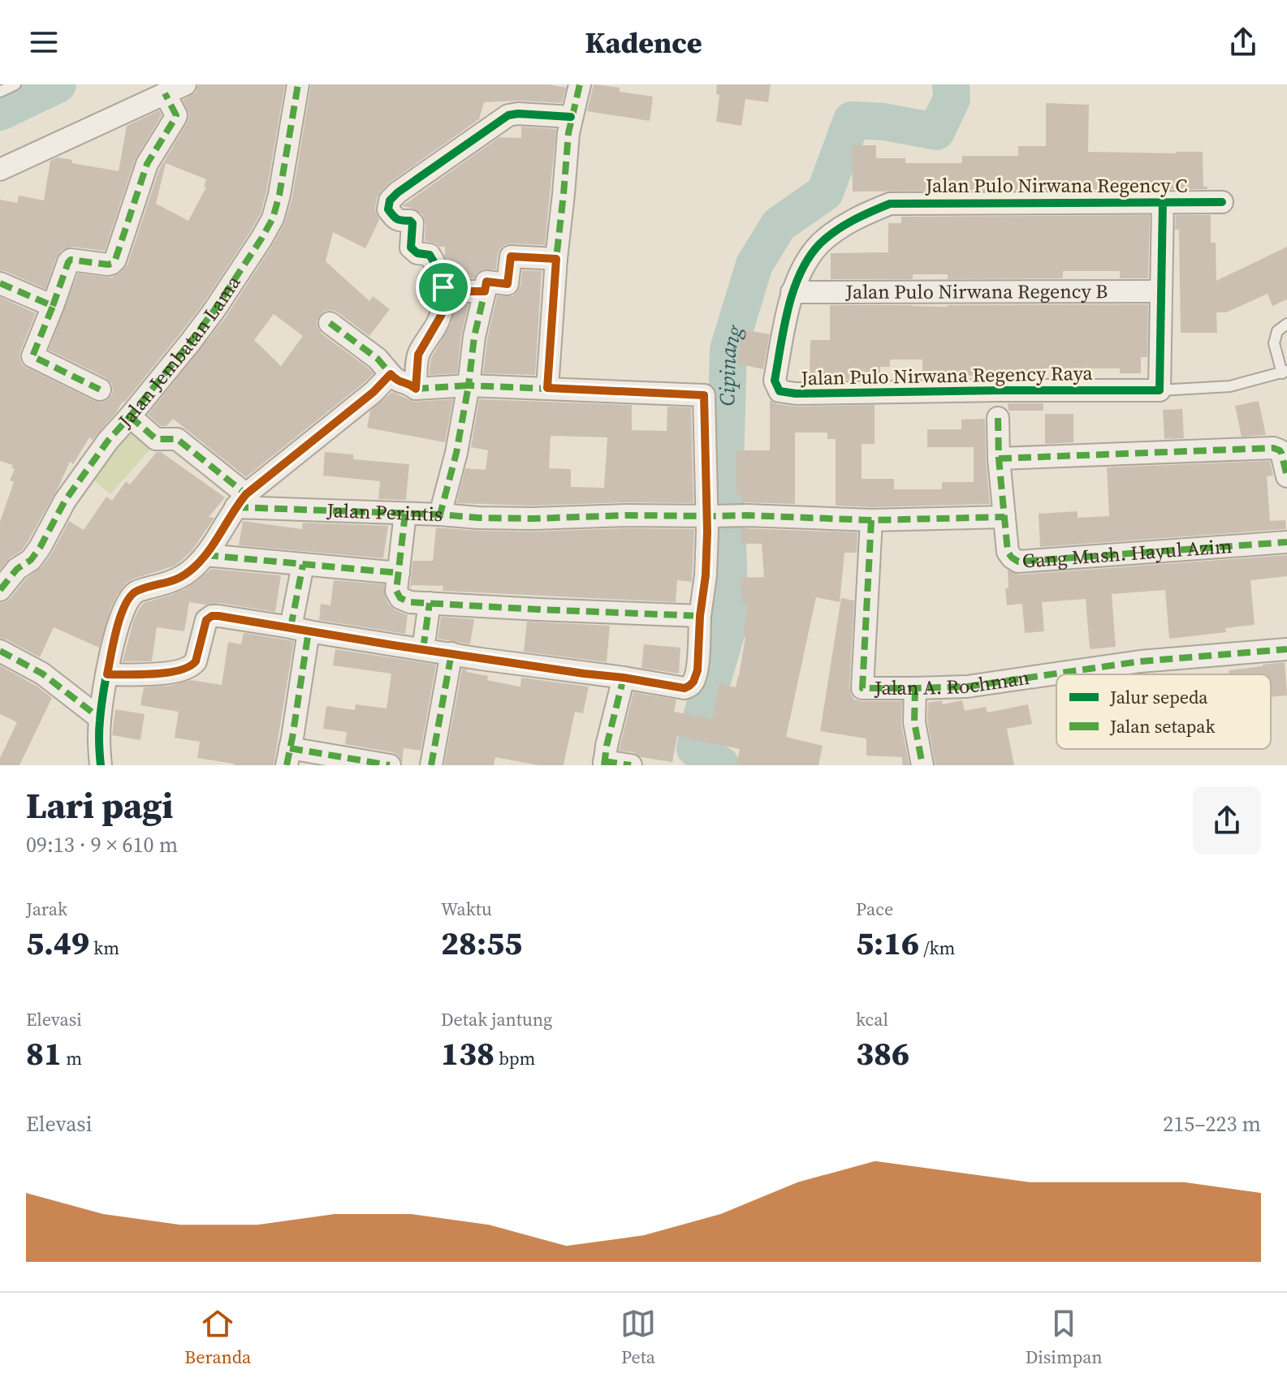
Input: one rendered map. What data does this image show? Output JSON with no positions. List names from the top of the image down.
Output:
{
  "streets": {
    "street": [
      "Jalan Pulo Nirwana Regency C",
      "Jalan Pulo Nirwana Regency B",
      "Jalan Jembatan Lama",
      "Jalan Pulo Nirwana Regency Raya",
      "Jalan Perintis",
      "Gang Mush. Hayul Azim",
      "Jalan A. Rochman"
    ]
  },
  "crossings": [
    ["Jalan Pulo Nirwana Regency C", "Jalan Pulo Nirwana Regency Raya"],
    ["Jalan Pulo Nirwana Regency B", "Jalan Pulo Nirwana Regency Raya"]
  ],
  "water": ["Cipinang"],
  "legend": ["Jalur sepeda", "Jalan setapak"],
  "page": {
    "header": "Kadence",
    "heading": ["Lari pagi", "09:13 · 9 × 610 m"],
    "stats": [
      ["Jarak", "5.49 km"],
      ["Waktu", "28:55"],
      ["Pace", "5:16 /km"],
      ["Elevasi", "81 m"],
      ["Detak jantung", "138 bpm"],
      ["kcal", "386"]
    ],
    "chart": ["Elevasi", "215–223 m"],
    "tabs": ["Beranda", "Peta", "Disimpan"]
  }
}
